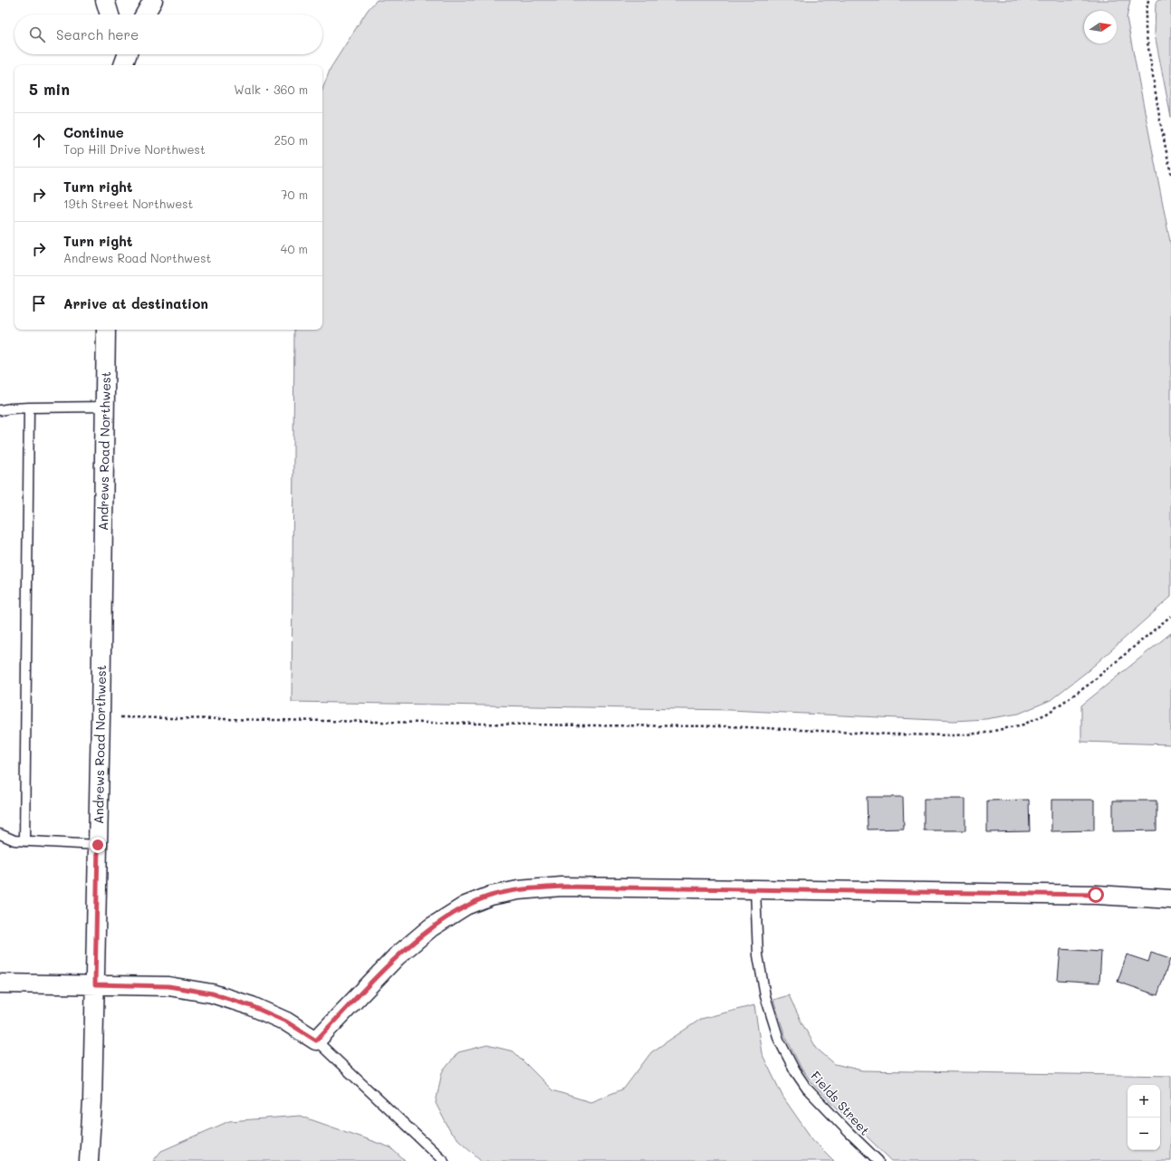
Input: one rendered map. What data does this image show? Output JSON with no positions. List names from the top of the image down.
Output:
{
  "streets": {
    "street": ["Andrews Road Northwest"],
    "lane": ["Fields Street"]
  },
  "north": "right",
  "page": {
    "search": "Search here",
    "heading": ["5 min", "Walk · 360 m"],
    "list": [
      ["Continue", "Top Hill Drive Northwest", "250 m"],
      ["Turn right", "19th Street Northwest", "70 m"],
      ["Turn right", "Andrews Road Northwest", "40 m"],
      "Arrive at destination"
    ],
    "map_buttons": ["+", "−"]
  }
}
